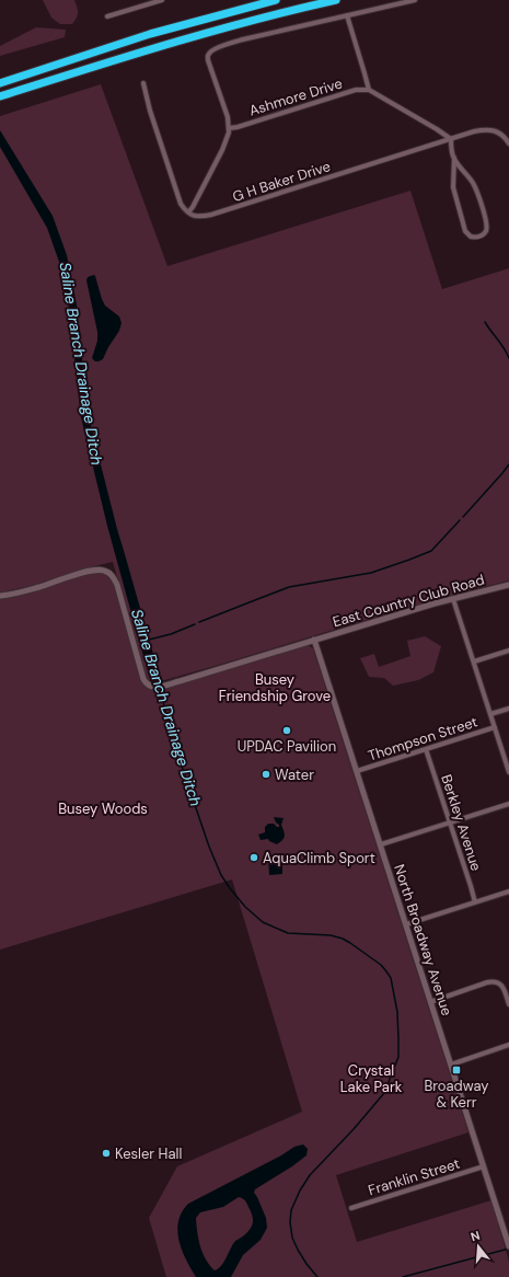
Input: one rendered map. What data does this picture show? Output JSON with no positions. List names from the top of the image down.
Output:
{
  "streets": {
    "street": [
      "Ashmore Drive",
      "G H Baker Drive",
      "East Country Club Road",
      "Thompson Street",
      "Berkley Avenue",
      "North Broadway Avenue",
      "Franklin Street"
    ]
  },
  "crossings": [
    ["East Country Club Road", "North Broadway Avenue"],
    ["Thompson Street", "Berkley Avenue"],
    ["Thompson Street", "North Broadway Avenue"],
    ["North Broadway Avenue", "Franklin Street"]
  ],
  "water": ["Saline Branch Drainage Ditch"],
  "parks": ["Busey Friendship Grove", "Busey Woods", "Crystal Lake Park"],
  "places": {
    "other": [
      "UPDAC Pavilion",
      "Water",
      "AquaClimb Sport",
      "Kesler Hall"
    ],
    "transit": ["Broadway & Kerr"]
  },
  "north": "top"
}
